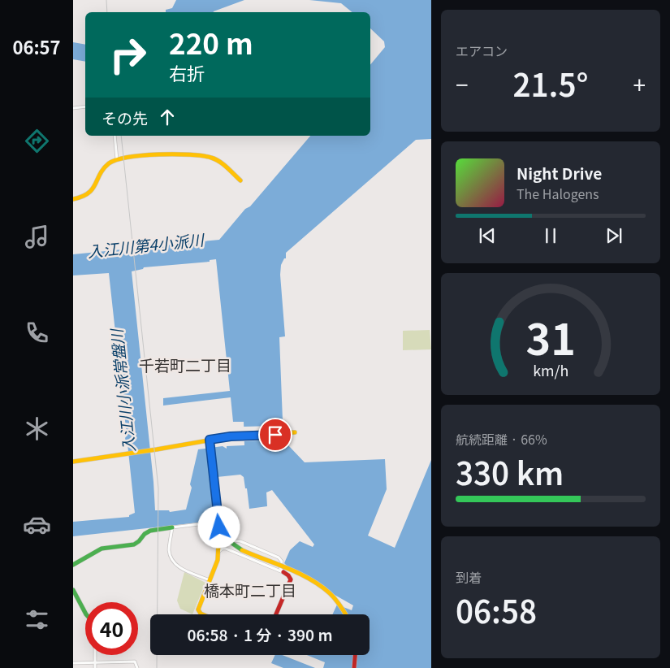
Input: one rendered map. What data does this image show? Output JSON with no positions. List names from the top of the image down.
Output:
{
  "districts": ["千若町二丁目", "橋本町二丁目"],
  "water": ["入江川第4小派川", "入江川小派常盤川"],
  "page": {
    "tabs": "06:57",
    "tile": [
      "エアコン",
      ["航続距離 · 66%", "330 km"],
      ["到着", "06:58"]
    ],
    "turn": ["220 m", "右折"],
    "heat": ["−", "21.5°", "+"],
    "then": "その先",
    "song": ["Night Drive", "The Halogens"],
    "limit": "40",
    "trip": "06:58 · 1 分 · 390 m",
    "gauge": ["31", "km/h"]
  }
}
